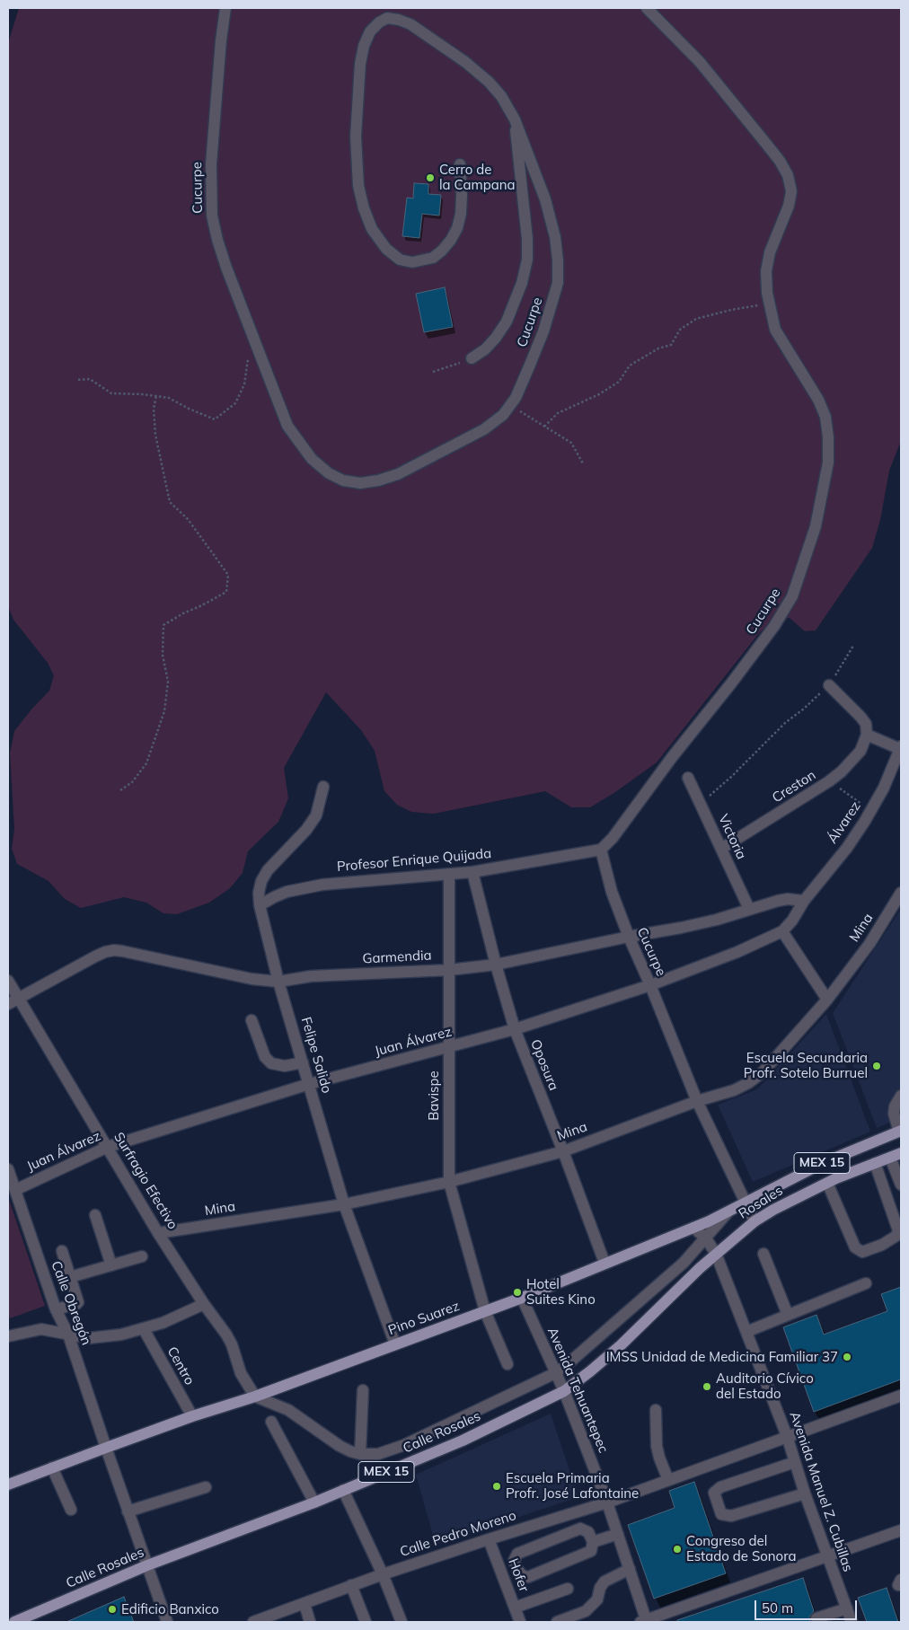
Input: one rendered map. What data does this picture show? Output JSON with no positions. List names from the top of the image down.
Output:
{
  "streets": {
    "main road": [
      "MEX 15",
      "Rosales",
      "Pino Suarez",
      "Calle Rosales"
    ],
    "street": [
      "Cucurpe",
      "Creston",
      "Álvarez",
      "Victoria",
      "Profesor Enrique Quijada",
      "Mina",
      "Garmendia",
      "Juan Álvarez",
      "Felipe Salido",
      "Oposura",
      "Bavispe",
      "Surfragio Efectivo",
      "Calle Obregón",
      "Centro",
      "Avenida Tehuantepec",
      "Avenida Manuel Z. Cubillas",
      "Calle Pedro Moreno",
      "Hofer"
    ]
  },
  "crossings": [
    ["Cucurpe", "Profesor Enrique Quijada"],
    ["Cucurpe", "Mina"],
    ["Cucurpe", "Garmendia"],
    ["Cucurpe", "Juan Álvarez"],
    ["Cucurpe", "Rosales"],
    ["Cucurpe", "Pino Suarez"],
    ["Creston", "Victoria"],
    ["Álvarez", "Garmendia"],
    ["Álvarez", "Juan Álvarez"],
    ["Victoria", "Garmendia"],
    ["Profesor Enrique Quijada", "Felipe Salido"],
    ["Profesor Enrique Quijada", "Oposura"],
    ["Profesor Enrique Quijada", "Bavispe"],
    ["Mina", "Felipe Salido"],
    ["Mina", "Oposura"],
    ["Mina", "Bavispe"],
    ["Mina", "Surfragio Efectivo"],
    ["Garmendia", "Juan Álvarez"],
    ["Garmendia", "Felipe Salido"],
    ["Garmendia", "Oposura"],
    ["Garmendia", "Bavispe"],
    ["Garmendia", "Surfragio Efectivo"],
    ["Juan Álvarez", "Felipe Salido"],
    ["Juan Álvarez", "Oposura"],
    ["Juan Álvarez", "Bavispe"],
    ["Juan Álvarez", "Surfragio Efectivo"],
    ["Juan Álvarez", "Calle Obregón"],
    ["Felipe Salido", "Pino Suarez"],
    ["Oposura", "Pino Suarez"],
    ["Bavispe", "Pino Suarez"],
    ["MEX 15", "Calle Obregón"],
    ["MEX 15", "Pino Suarez"],
    ["Surfragio Efectivo", "Pino Suarez"],
    ["Surfragio Efectivo", "Calle Rosales"],
    ["Rosales", "Pino Suarez"],
    ["Rosales", "Calle Rosales"],
    ["Rosales", "Avenida Manuel Z. Cubillas"],
    ["Calle Obregón", "Pino Suarez"],
    ["Calle Obregón", "Calle Rosales"],
    ["Pino Suarez", "Centro"],
    ["Pino Suarez", "Avenida Tehuantepec"],
    ["Pino Suarez", "Calle Rosales"],
    ["Pino Suarez", "Avenida Manuel Z. Cubillas"],
    ["Avenida Tehuantepec", "Calle Rosales"],
    ["Avenida Tehuantepec", "Calle Pedro Moreno"],
    ["Calle Rosales", "Avenida Manuel Z. Cubillas"],
    ["Avenida Manuel Z. Cubillas", "Calle Pedro Moreno"],
    ["Calle Pedro Moreno", "Hofer"]
  ],
  "places": [
    "Cerro de la Campana",
    "Escuela Secundaria Profr. Sotelo Burruel",
    "Hotel Suites Kino",
    "IMSS Unidad de Medicina Familiar 37",
    "Auditorio Cívico del Estado",
    "Escuela Primaria Profr. José Lafontaine",
    "Congreso del Estado de Sonora",
    "Edificio Banxico"
  ],
  "scale_bar": "50 m"
}
